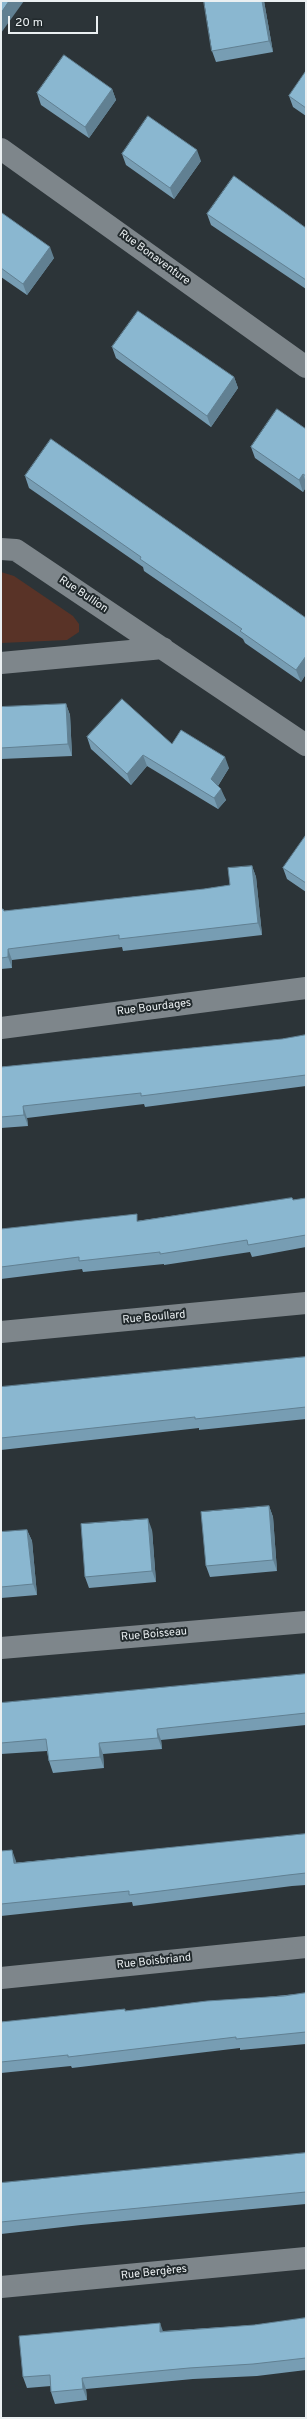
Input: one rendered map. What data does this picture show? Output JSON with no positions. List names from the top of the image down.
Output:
{
  "streets": {
    "street": [
      "Rue Bonaventure",
      "Rue Bullion",
      "Rue Bourdages",
      "Rue Boullard",
      "Rue Boisseau",
      "Rue Boisbriand",
      "Rue Bergères"
    ]
  },
  "scale_bar": "20 m"
}
